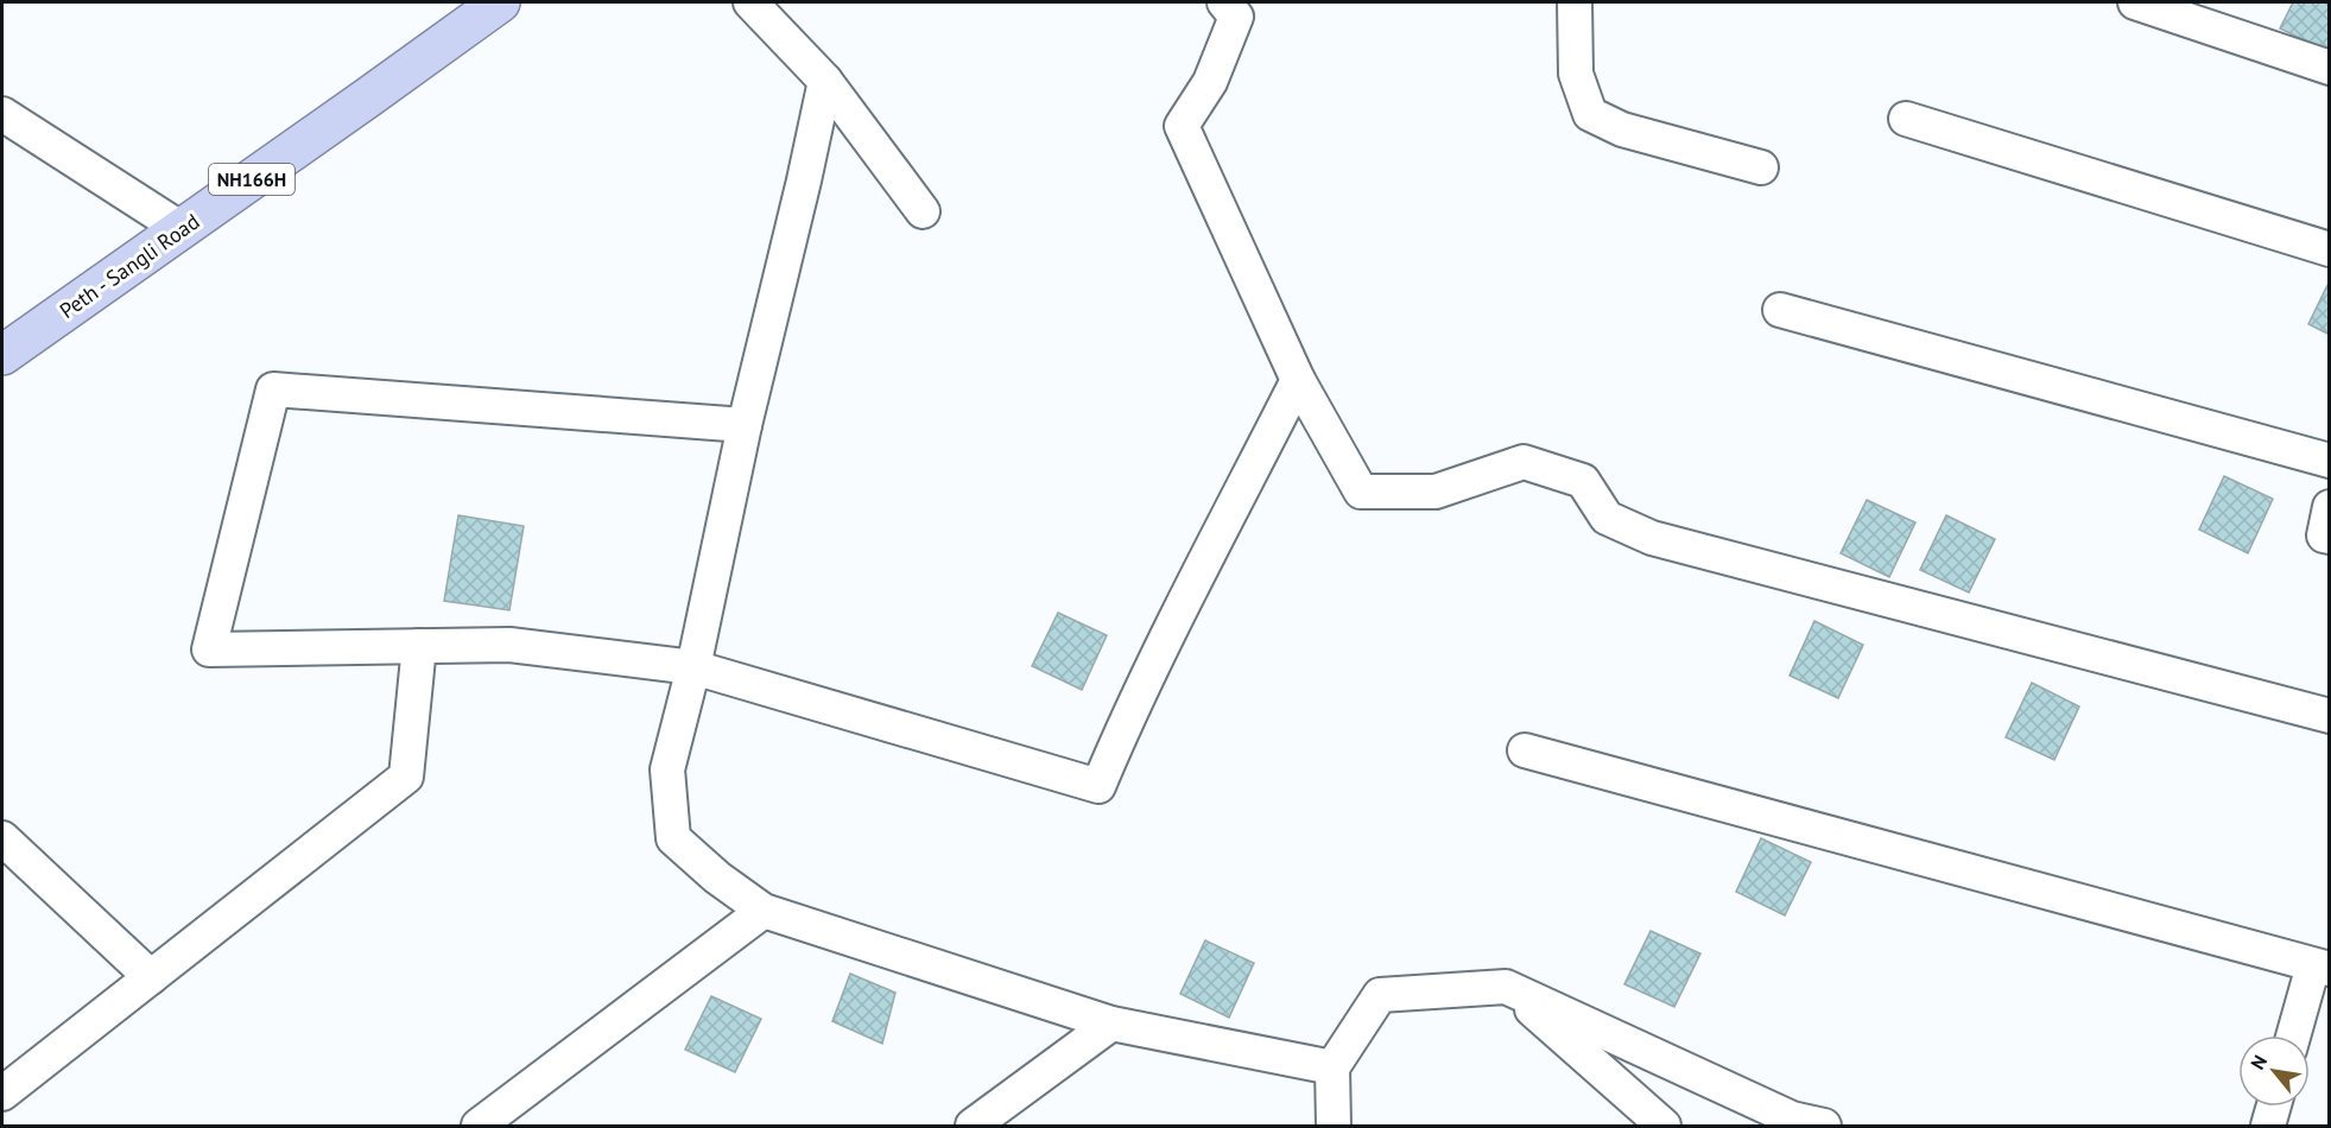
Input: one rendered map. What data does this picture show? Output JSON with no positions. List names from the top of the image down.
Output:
{
  "streets": {
    "highway": ["NH166H", "Peth - Sangli Road"]
  },
  "north": "top left"
}
